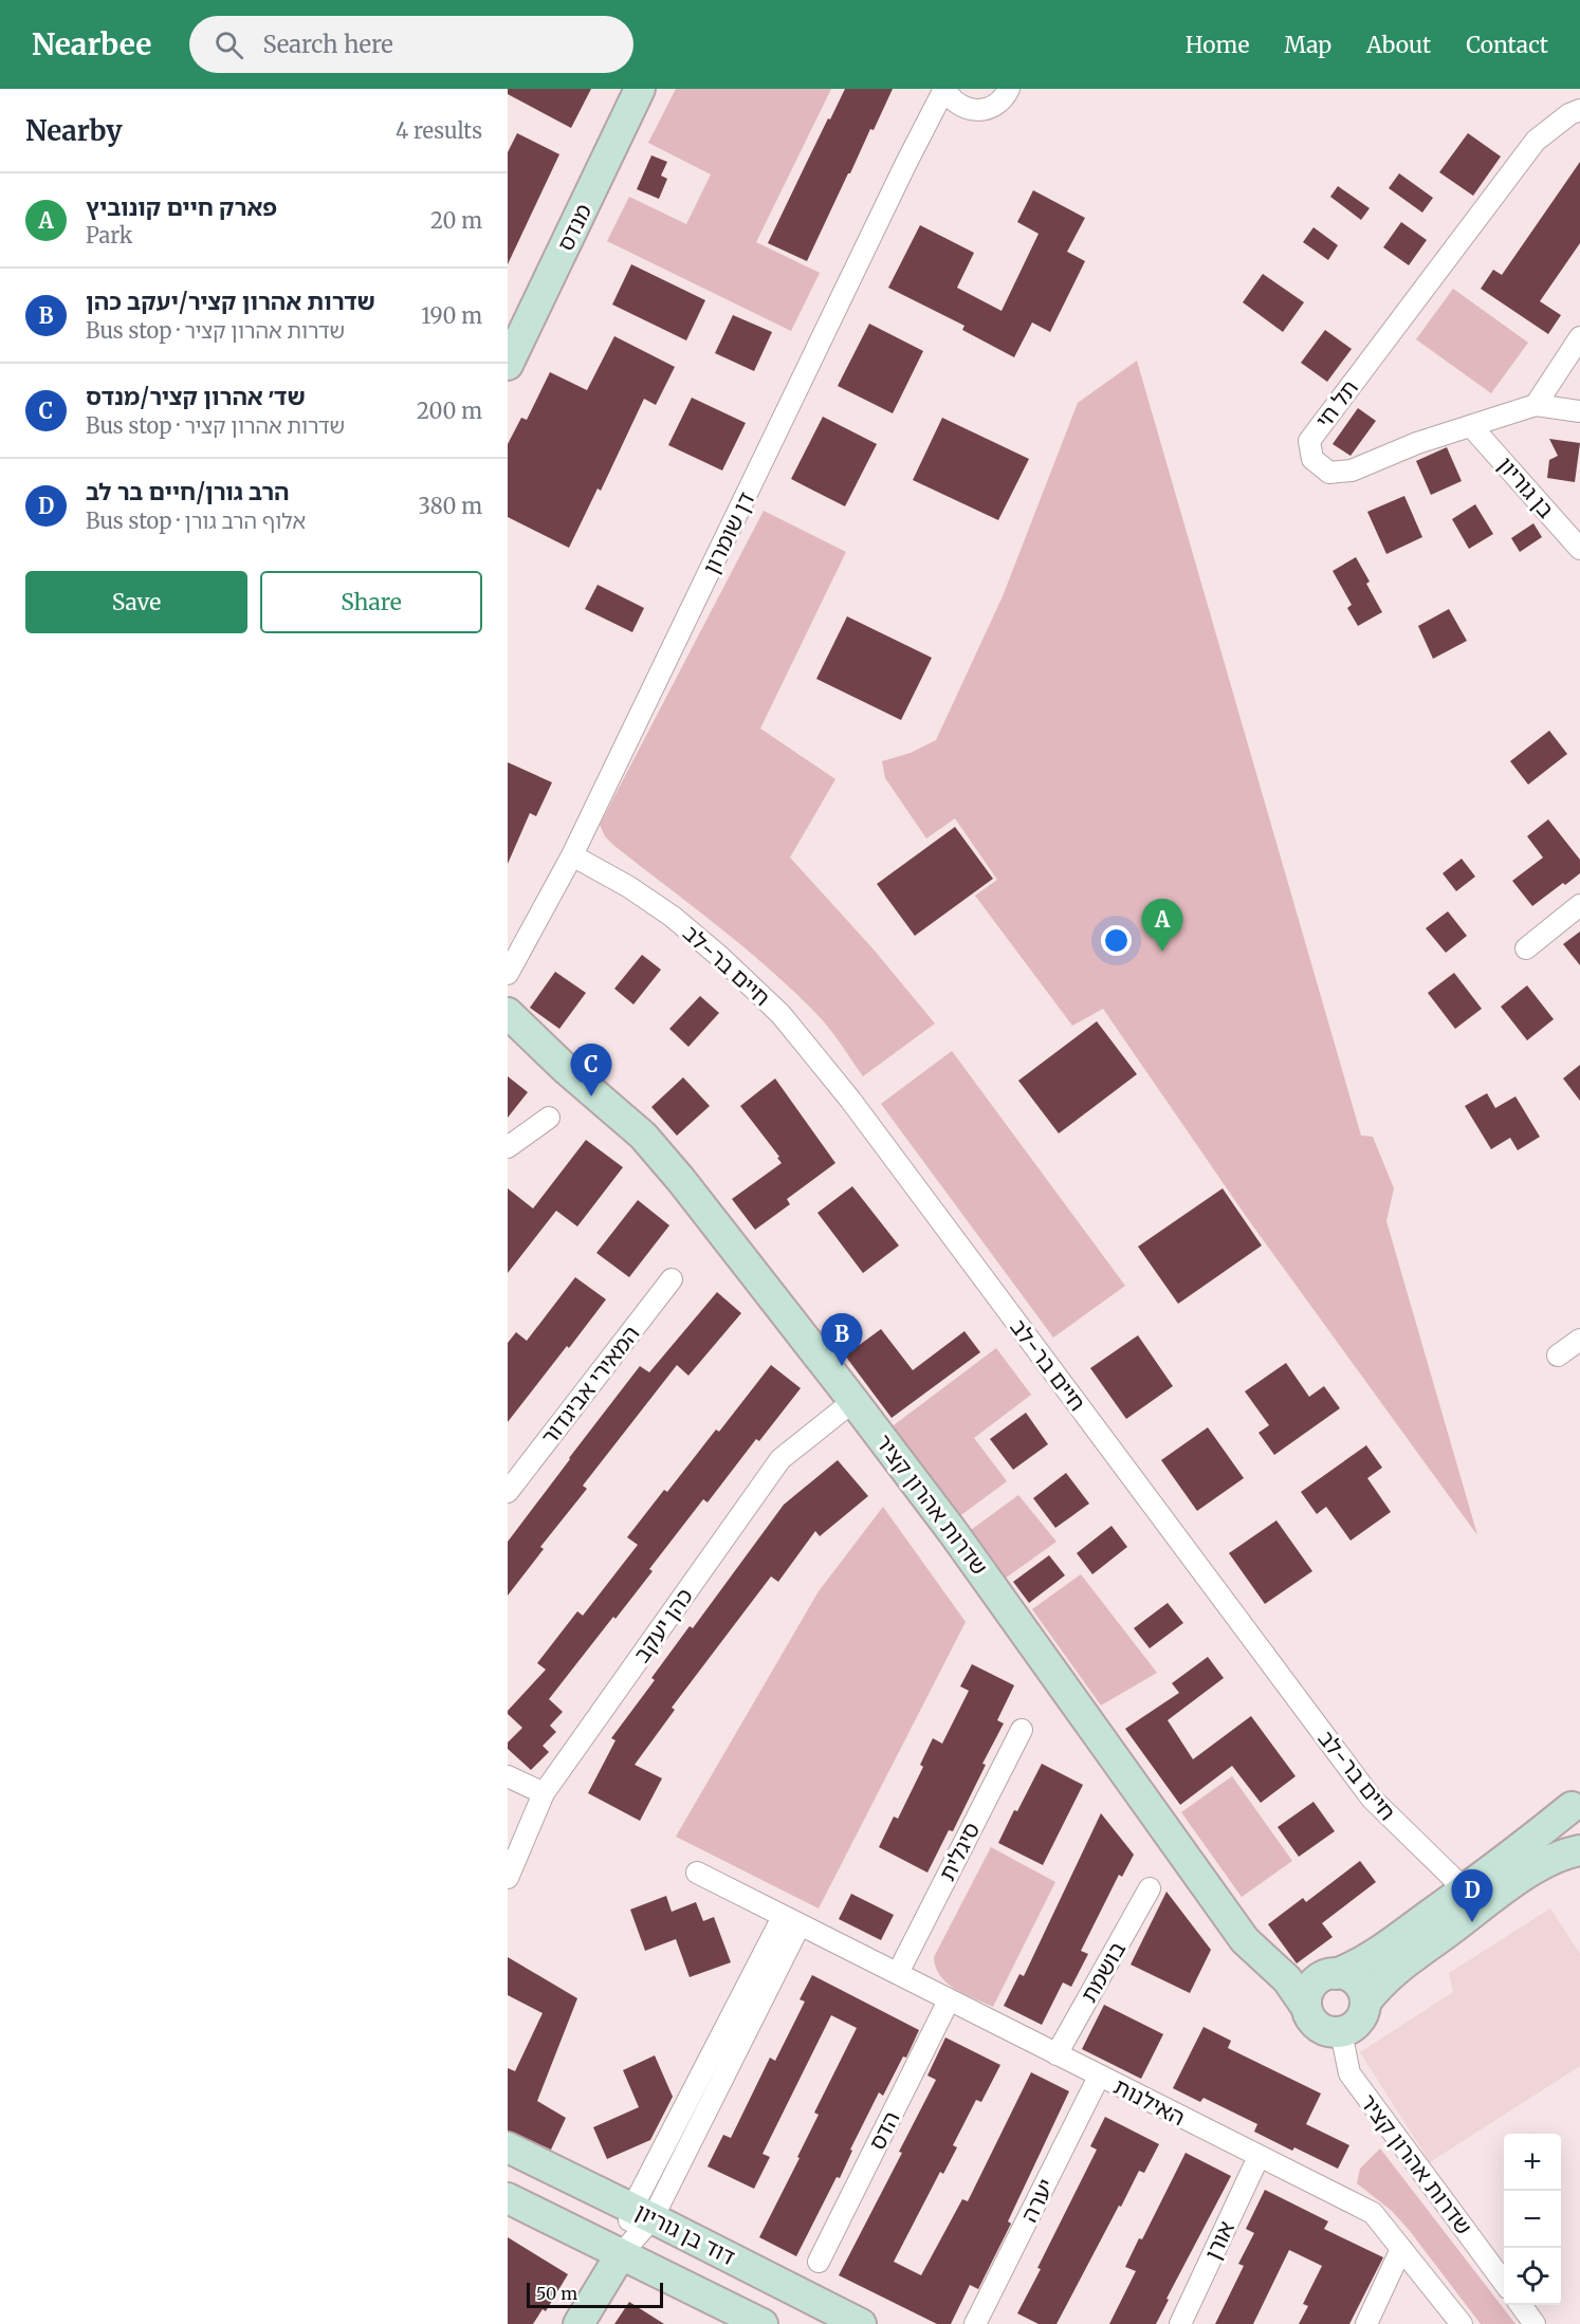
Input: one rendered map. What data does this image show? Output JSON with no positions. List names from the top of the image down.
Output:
{
  "streets": {
    "street": [
      "מנדס",
      "תל חי",
      "בן גוריון",
      "דן שומרון",
      "חיים בר-לב",
      "המאירי אביגדור",
      "שדרות אהרון קציר",
      "כהן יעקב",
      "סיגלית",
      "בושמת",
      "האילנות",
      "הדס",
      "יערה",
      "דוד בן גוריון",
      "אורן"
    ]
  },
  "crossings": [
    ["תל חי", "בן גוריון"],
    ["דן שומרון", "חיים בר-לב"],
    ["שדרות אהרון קציר", "כהן יעקב"],
    ["סיגלית", "האילנות"],
    ["בושמת", "האילנות"],
    ["האילנות", "הדס"],
    ["האילנות", "יערה"],
    ["האילנות", "אורן"]
  ],
  "scale_bar": "50 m",
  "page": {
    "header": "Nearbee",
    "search": "Search here",
    "nav": [
      "Home",
      "Map",
      "About",
      "Contact"
    ],
    "heading": ["Nearby", "4 results"],
    "list": [
      {
        "mark": "A",
        "name": "פארק חיים קונוביץ",
        "note": "Park",
        "value": "20 m"
      },
      {
        "mark": "B",
        "name": "שדרות אהרון קציר/יעקב כהן",
        "note": "Bus stop · שדרות אהרון קציר",
        "value": "190 m"
      },
      {
        "mark": "C",
        "name": "שד׳ אהרון קציר/מנדס",
        "note": "Bus stop · שדרות אהרון קציר",
        "value": "200 m"
      },
      {
        "mark": "D",
        "name": "הרב גורן/חיים בר לב",
        "note": "Bus stop · אלוף הרב גורן",
        "value": "380 m"
      }
    ],
    "buttons": ["Save", "Share"],
    "pins": [
      "A",
      "C",
      "B",
      "D"
    ],
    "map_buttons": ["+", "−"],
    "scale": "50 m"
  }
}
